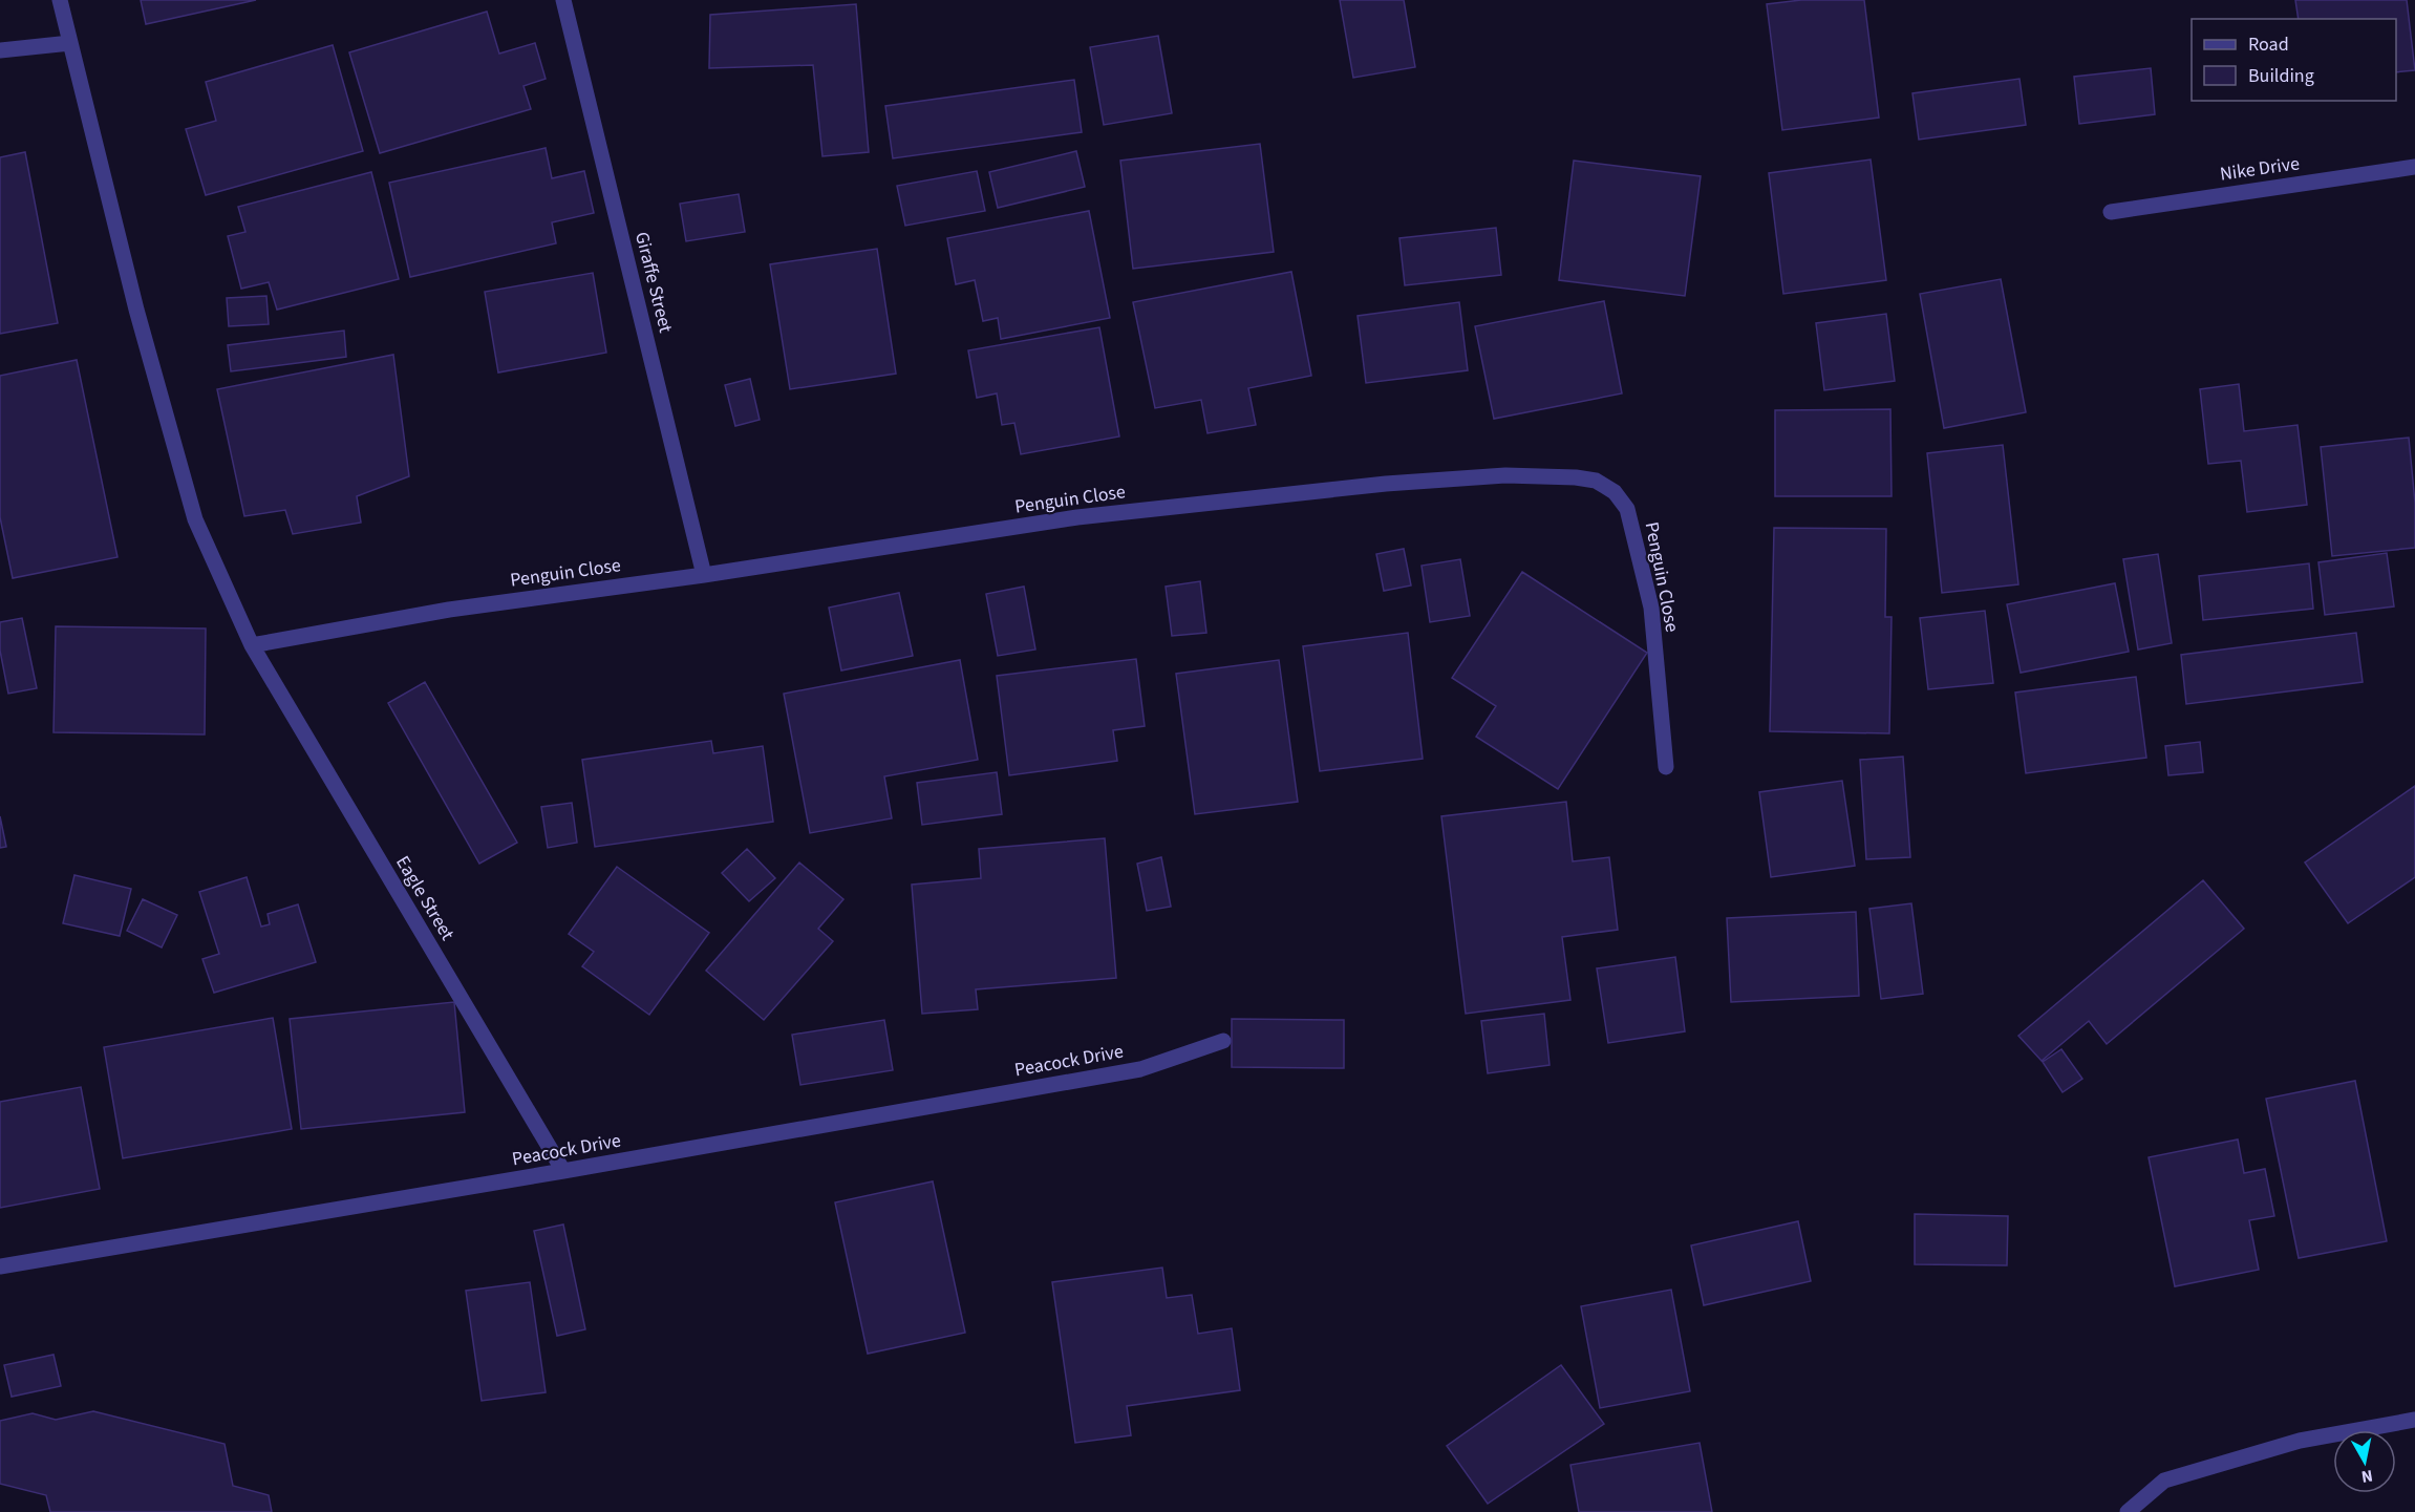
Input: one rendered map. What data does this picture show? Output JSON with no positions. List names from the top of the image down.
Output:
{
  "streets": {
    "street": [
      "Nike Drive",
      "Giraffe Street",
      "Penguin Close",
      "Eagle Street",
      "Peacock Drive"
    ]
  },
  "crossings": [
    ["Giraffe Street", "Penguin Close"],
    ["Penguin Close", "Eagle Street"],
    ["Eagle Street", "Peacock Drive"]
  ],
  "legend": ["Road", "Building"],
  "north": "bottom"
}
